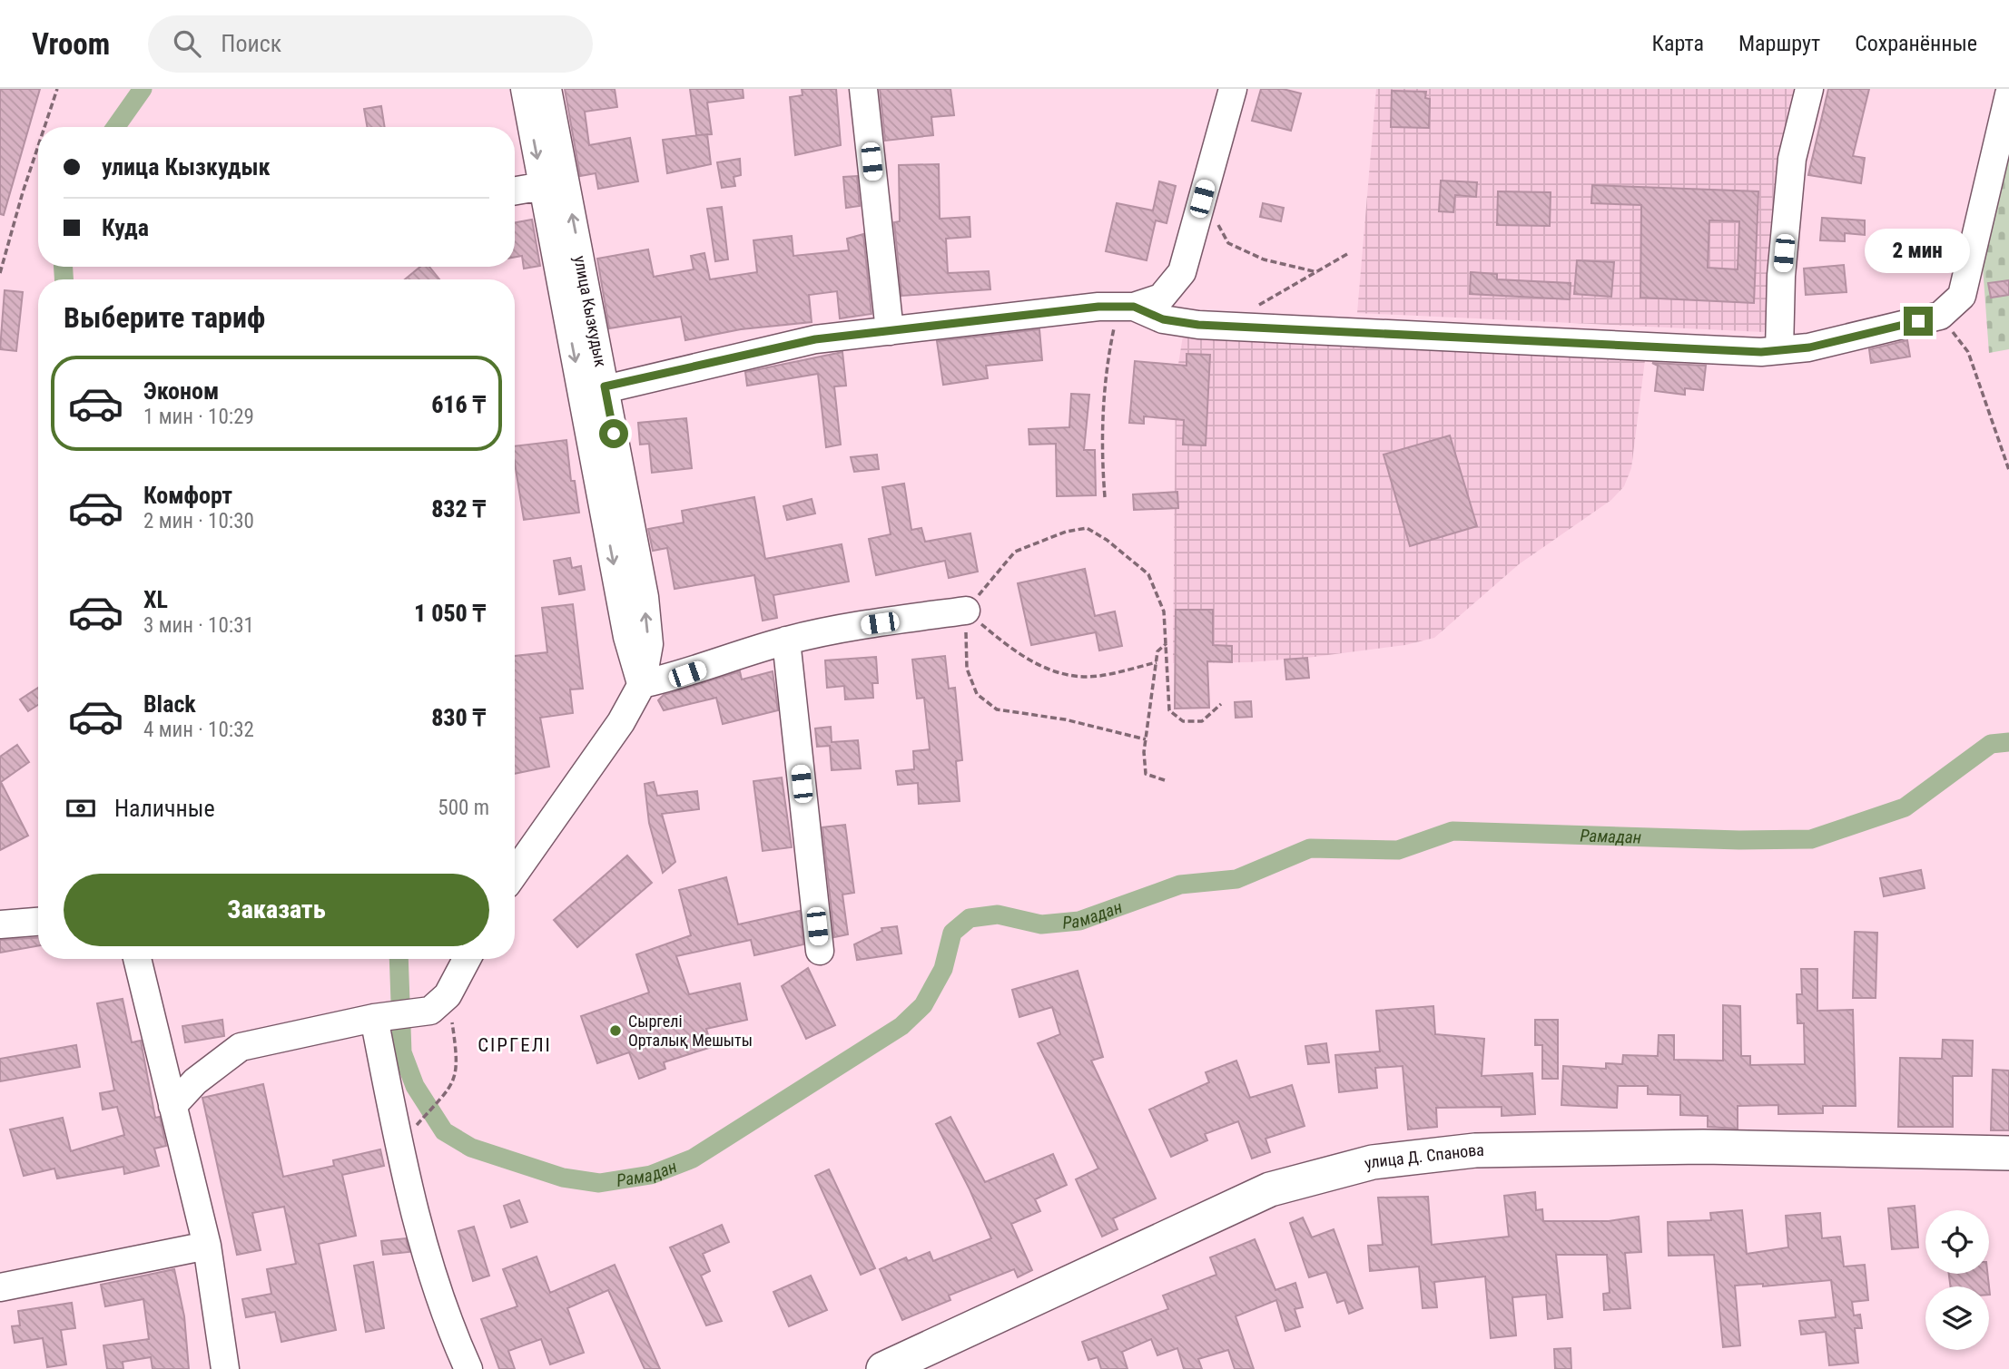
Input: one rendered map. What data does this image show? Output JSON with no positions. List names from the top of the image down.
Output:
{
  "streets": {
    "main road": ["улица Д. Спанова"],
    "street": ["улица Кызкудык"]
  },
  "districts": ["СІРГЕЛІ"],
  "water": ["Рамадан"],
  "places": ["Сыргелі Орталық Мешыты"],
  "page": {
    "header": "Vroom",
    "search": "Поиск",
    "nav": ["Карта", "Маршрут", "Сохранённые"],
    "banner": ["улица Кызкудык", "Куда"],
    "bubble": "2 мин",
    "heading": "Выберите тариф",
    "list": [
      {
        "name": "Эконом",
        "note": "1 мин · 10:29",
        "value": "616 ₸"
      },
      {
        "name": "Комфорт",
        "note": "2 мин · 10:30",
        "value": "832 ₸"
      },
      {
        "name": "XL",
        "note": "3 мин · 10:31",
        "value": "1 050 ₸"
      },
      {
        "name": "Black",
        "note": "4 мин · 10:32",
        "value": "830 ₸"
      }
    ],
    "pay": ["Наличные", "500 m"],
    "buttons": "Заказать"
  }
}
